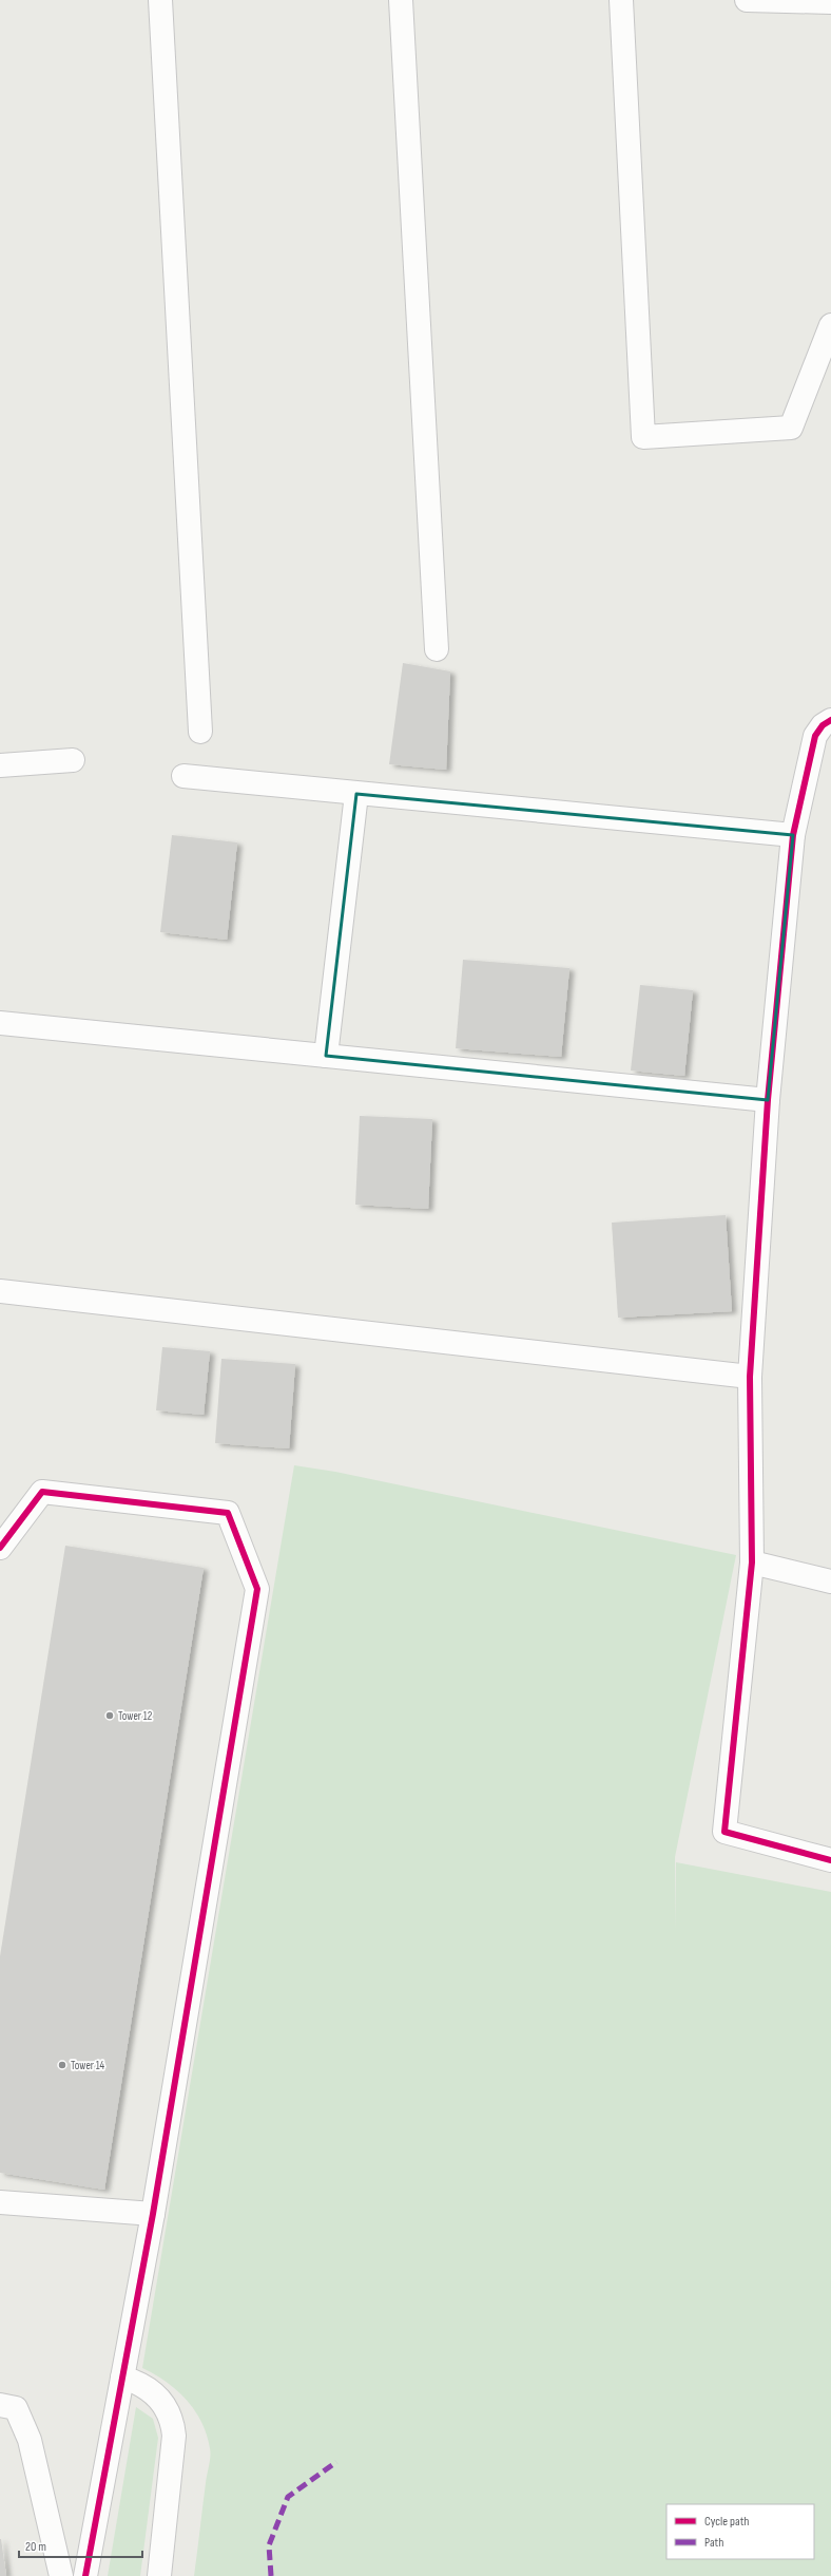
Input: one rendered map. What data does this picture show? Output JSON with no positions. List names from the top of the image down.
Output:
{
  "places": ["Tower 12", "Tower 14"],
  "legend": ["Cycle path", "Path"],
  "scale_bar": "20 m"
}
